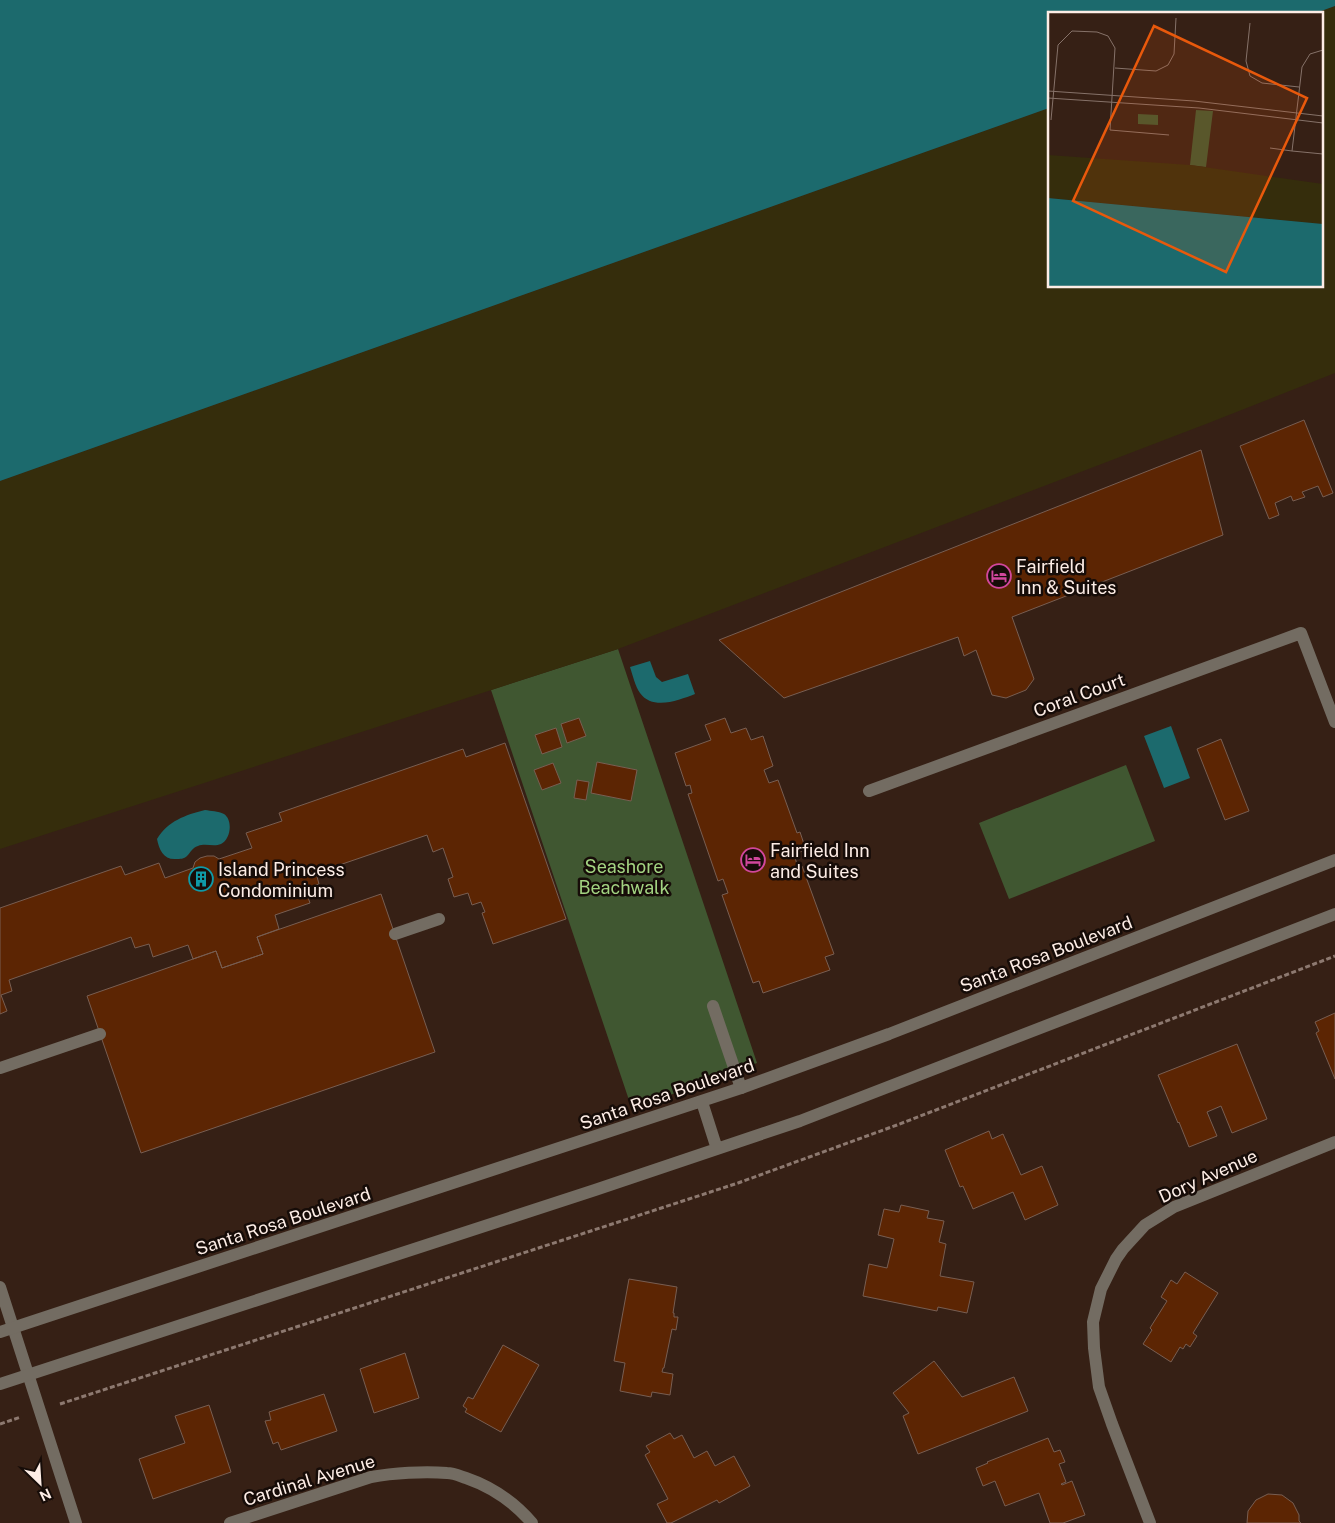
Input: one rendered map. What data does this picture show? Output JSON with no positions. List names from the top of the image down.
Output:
{
  "streets": {
    "street": [
      "Coral Court",
      "Santa Rosa Boulevard",
      "Dory Avenue",
      "Cardinal Avenue"
    ]
  },
  "parks": ["Seashore Beachwalk"],
  "places": {
    "hotel": ["Fairfield Inn & Suites", "Fairfield Inn and Suites"],
    "building": ["Island Princess Condominium"]
  },
  "north": "bottom right"
}
